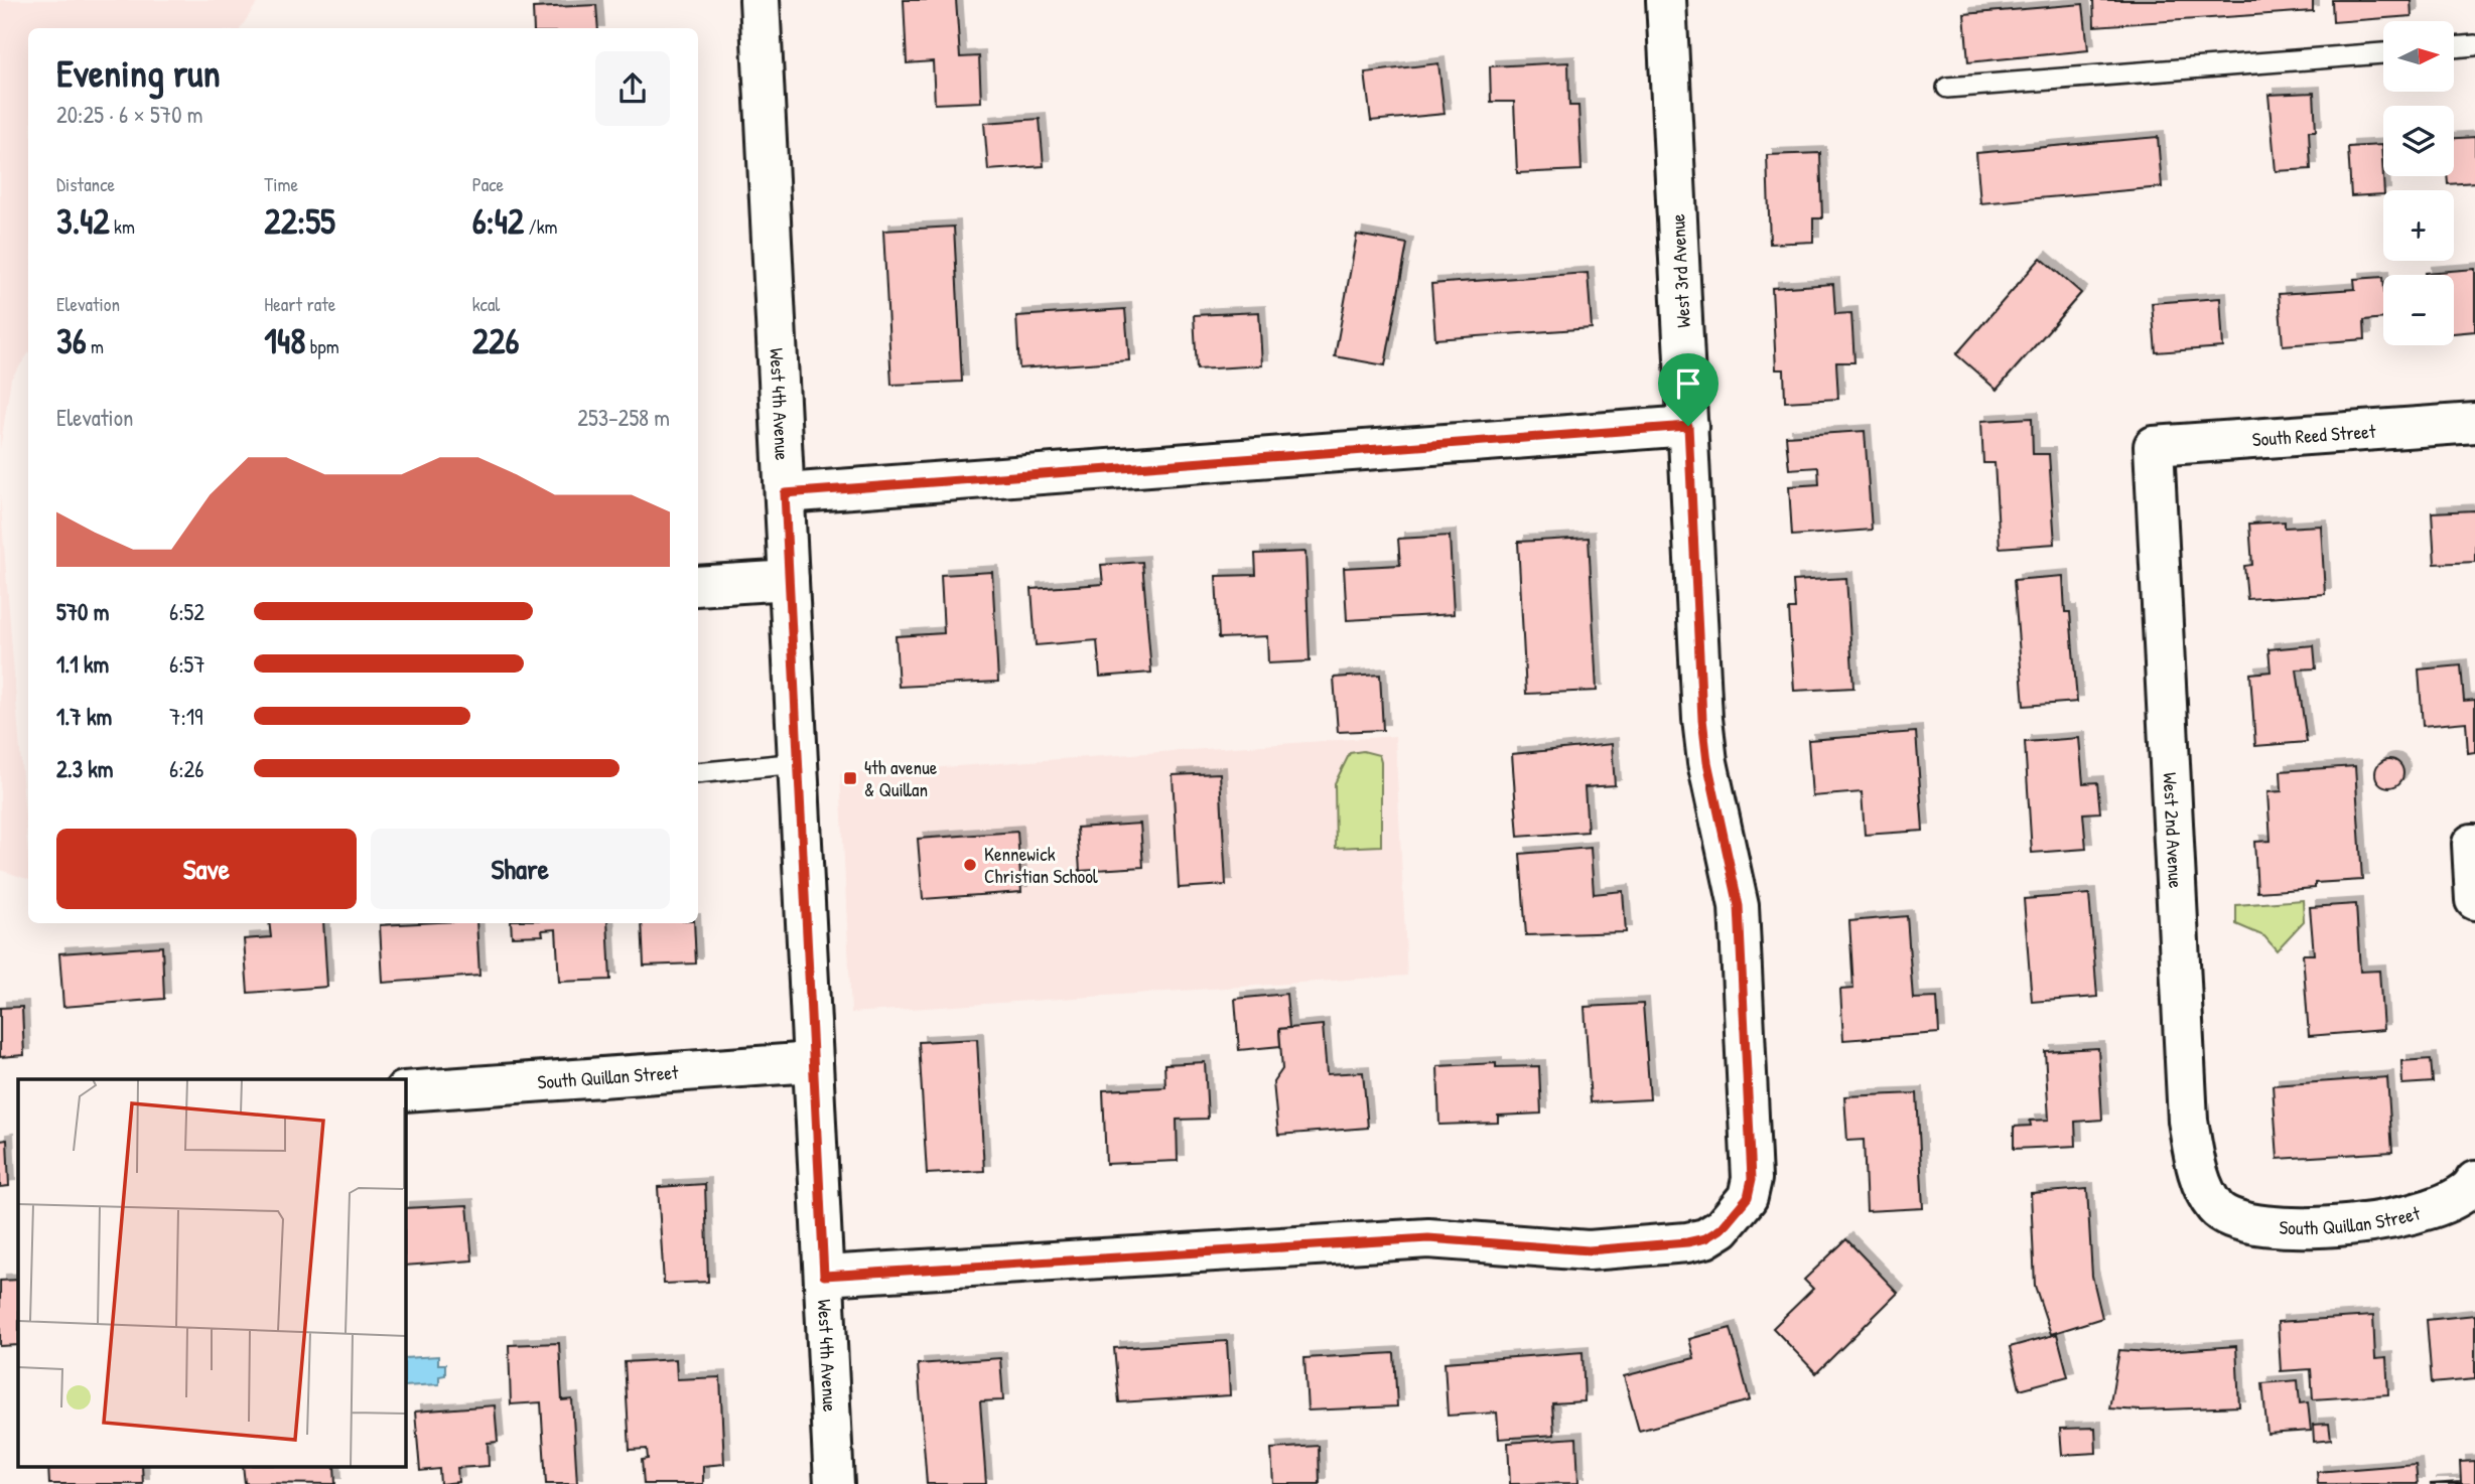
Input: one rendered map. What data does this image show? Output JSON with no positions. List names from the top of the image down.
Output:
{
  "streets": {
    "street": [
      "West 3rd Avenue",
      "West 4th Avenue",
      "South Reed Street",
      "West 2nd Avenue",
      "South Quillan Street"
    ]
  },
  "crossings": [
    ["West 3rd Avenue", "West 4th Avenue"],
    ["West 4th Avenue", "South Quillan Street"],
    ["South Reed Street", "West 2nd Avenue"],
    ["West 2nd Avenue", "South Quillan Street"]
  ],
  "places": {
    "transit": ["4th avenue & Quillan"],
    "other": ["Kennewick Christian School"]
  },
  "north": "right",
  "page": {
    "map_buttons": ["+", "−"],
    "heading": ["Evening run", "20:25 · 6 × 570 m"],
    "stats": [
      ["Distance", "3.42 km"],
      ["Time", "22:55"],
      ["Pace", "6:42 /km"],
      ["Elevation", "36 m"],
      ["Heart rate", "148 bpm"],
      ["kcal", "226"]
    ],
    "chart": ["Elevation", "253–258 m"],
    "list": [
      {
        "name": "570 m",
        "note": "6:52"
      },
      {
        "name": "1.1 km",
        "note": "6:57"
      },
      {
        "name": "1.7 km",
        "note": "7:19"
      },
      {
        "name": "2.3 km",
        "note": "6:26"
      }
    ],
    "buttons": ["Save", "Share"]
  }
}
